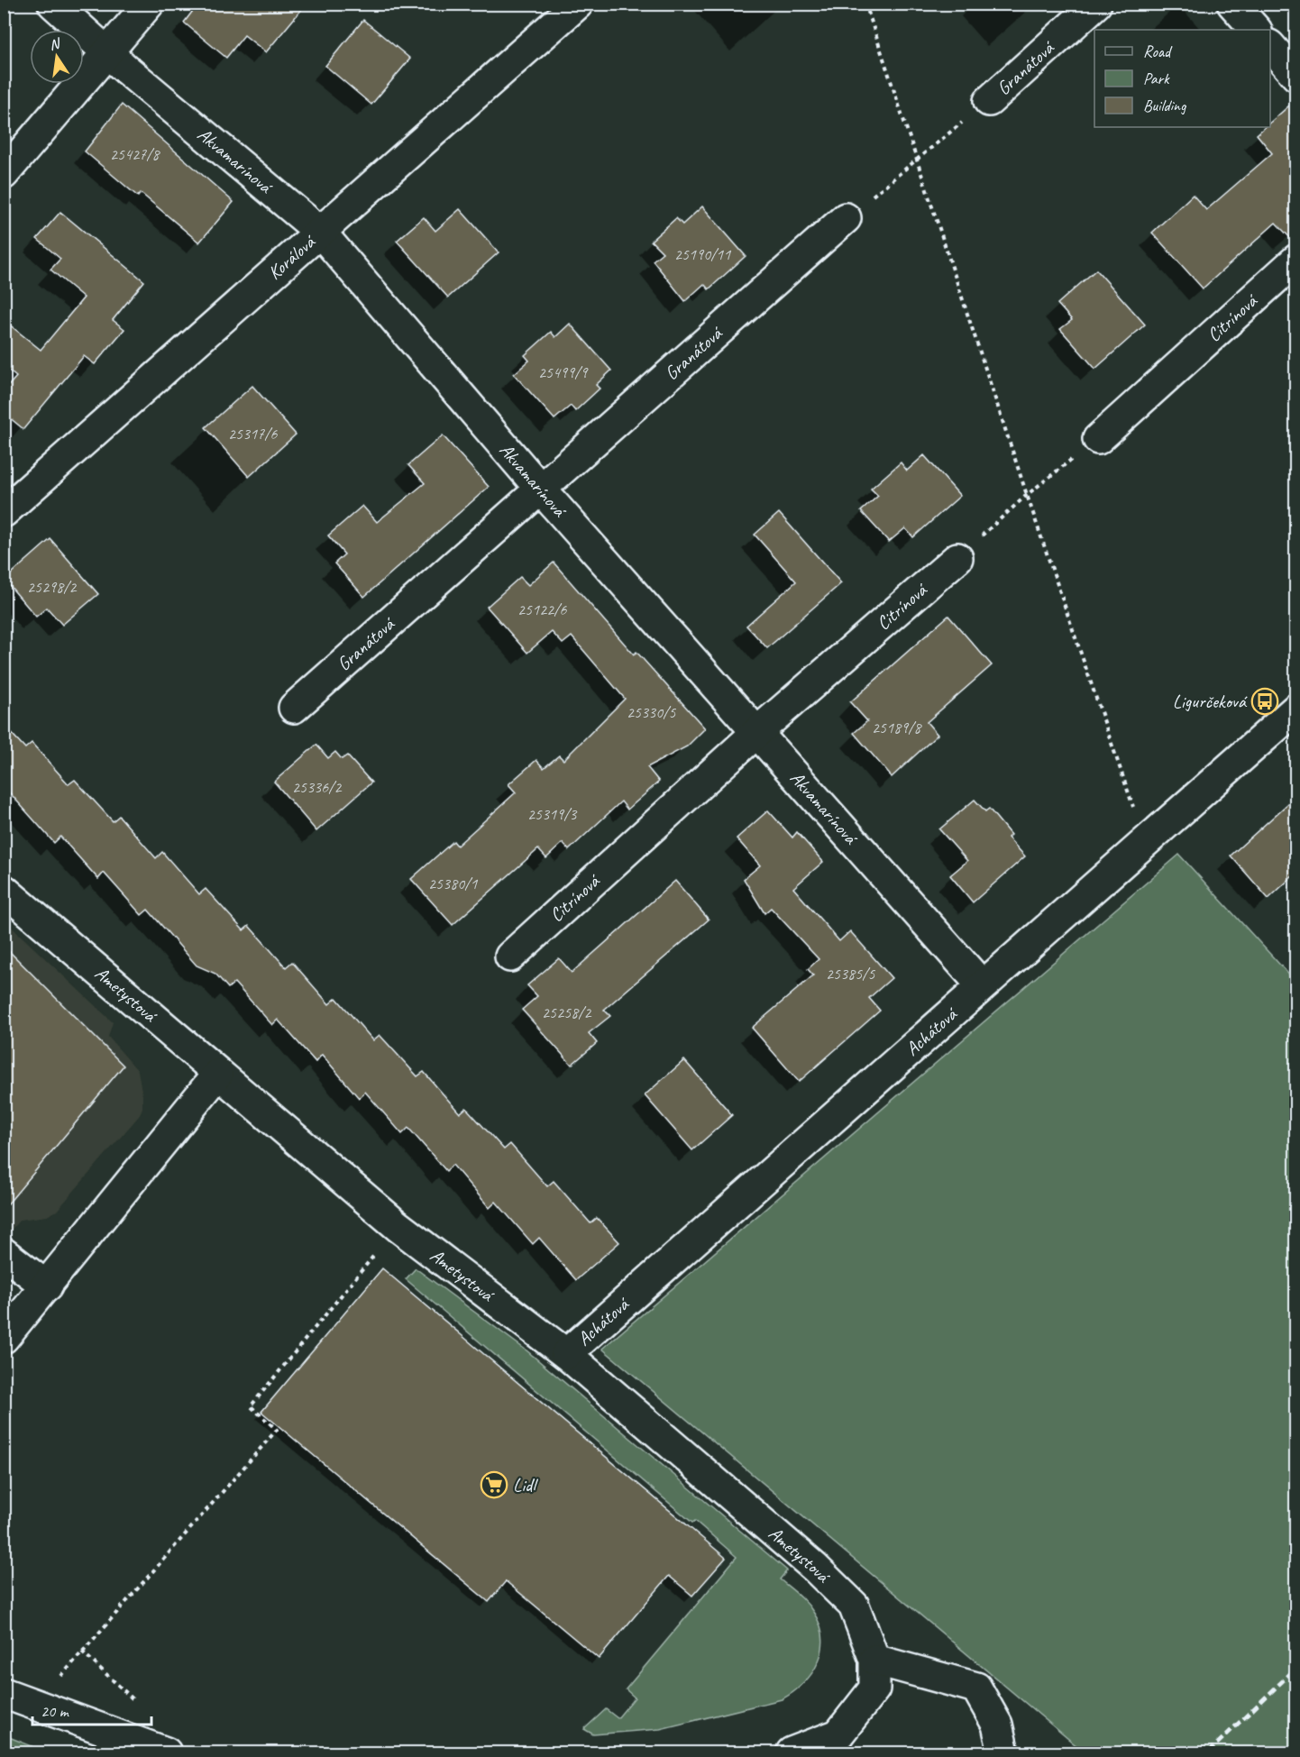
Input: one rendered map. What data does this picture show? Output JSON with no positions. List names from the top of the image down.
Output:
{
  "streets": {
    "street": [
      "Granátová",
      "Akvamarínová",
      "Korálová",
      "Citrínová",
      "Ametystová",
      "Achátová"
    ]
  },
  "crossings": [
    ["Granátová", "Akvamarínová"],
    ["Akvamarínová", "Korálová"],
    ["Akvamarínová", "Citrínová"],
    ["Akvamarínová", "Achátová"],
    ["Ametystová", "Achátová"]
  ],
  "places": {
    "bus stop": ["Ligurčeková"],
    "supermarket": ["Lidl"]
  },
  "house_numbers": [
    "25427/8",
    "25190/11",
    "25499/9",
    "25317/6",
    "25298/2",
    "25122/6",
    "25330/5",
    "25189/8",
    "25336/2",
    "25319/3",
    "25380/1",
    "25385/5",
    "25258/2"
  ],
  "legend": ["Road", "Park", "Building"],
  "scale_bar": "20 m",
  "north": "top"
}
